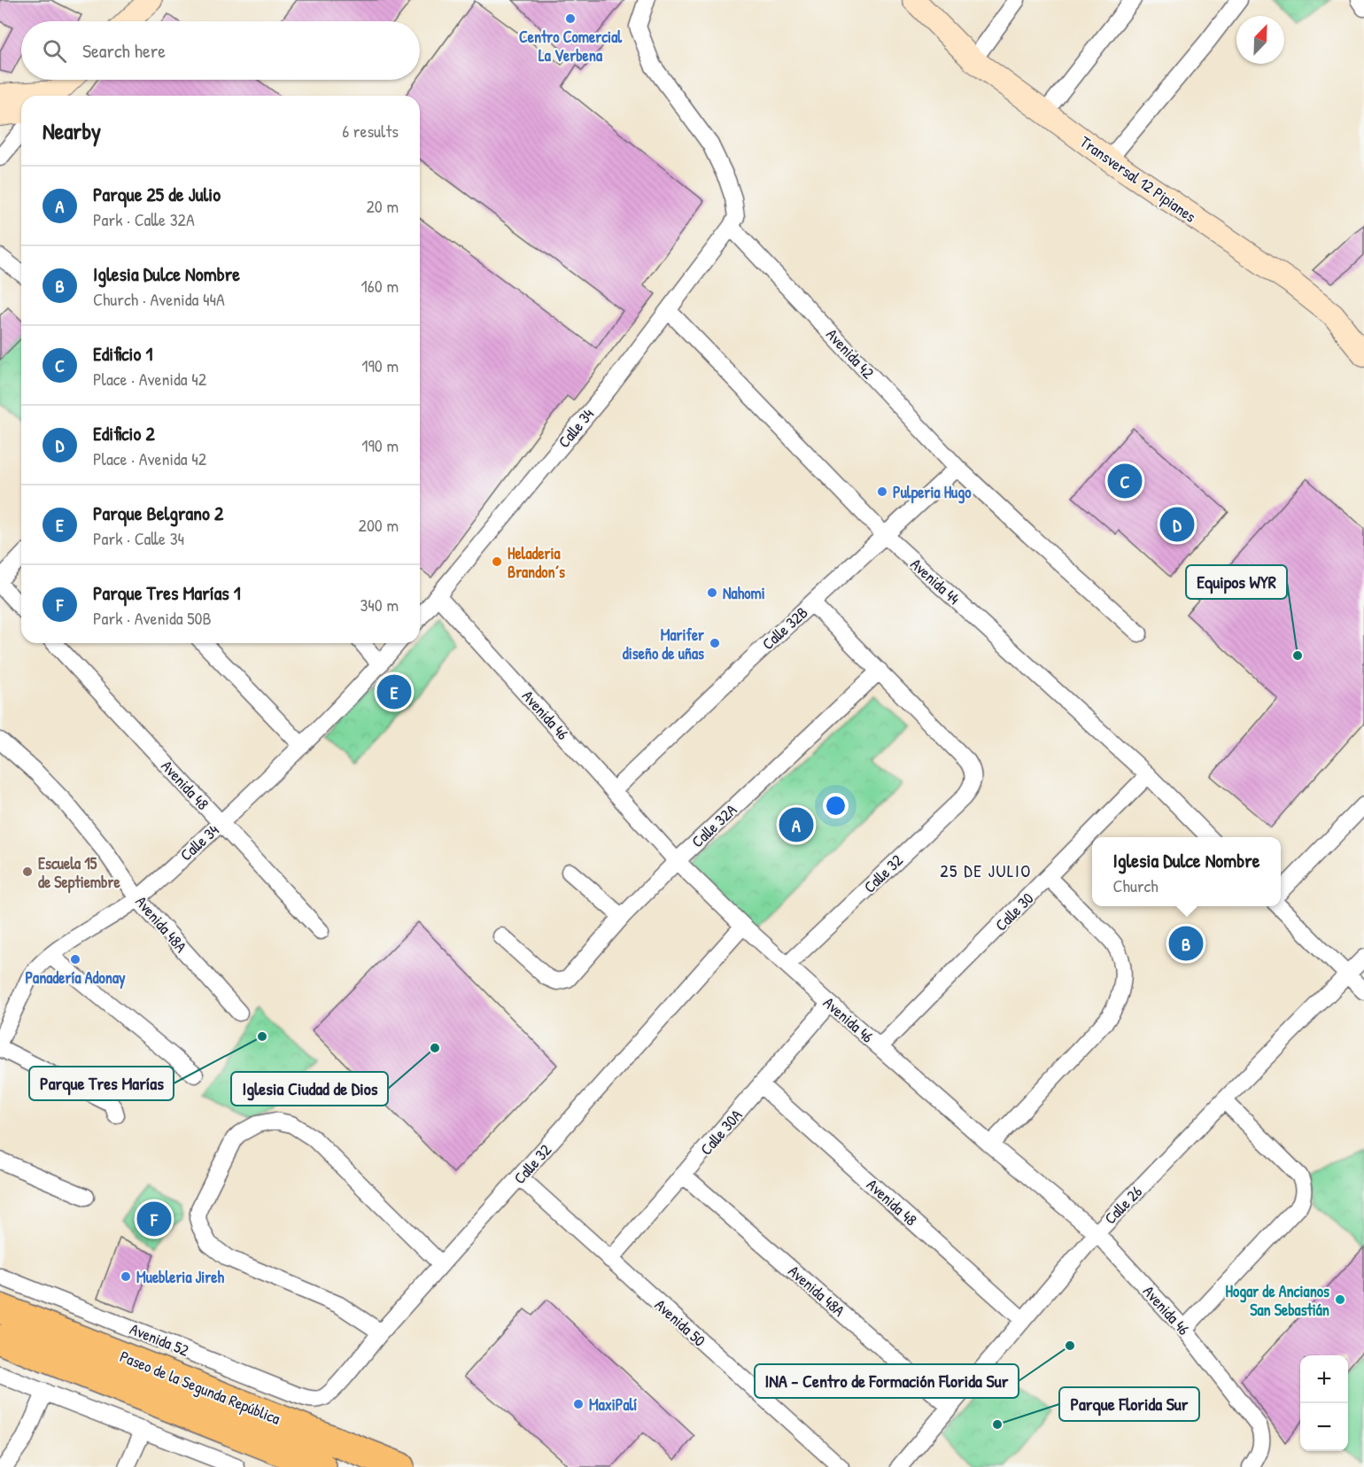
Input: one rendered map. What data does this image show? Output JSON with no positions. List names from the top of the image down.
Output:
{
  "streets": {
    "highway": ["Paseo de la Segunda República"],
    "street": [
      "Transversal 12 Pipianes",
      "Avenida 42",
      "Calle 34",
      "Avenida 44",
      "Calle 32B",
      "Avenida 46",
      "Avenida 48",
      "Calle 32A",
      "Calle 32",
      "Calle 30",
      "Avenida 48A",
      "Calle 30A",
      "Calle 26",
      "Avenida 50",
      "Avenida 52"
    ]
  },
  "crossings": [
    ["Avenida 42", "Calle 34"],
    ["Avenida 42", "Calle 32B"],
    ["Calle 34", "Avenida 44"],
    ["Calle 34", "Avenida 46"],
    ["Calle 34", "Avenida 48"],
    ["Calle 34", "Avenida 48A"],
    ["Avenida 44", "Calle 32B"],
    ["Avenida 44", "Calle 30"],
    ["Calle 32B", "Avenida 46"],
    ["Avenida 46", "Calle 32A"],
    ["Avenida 46", "Calle 32"],
    ["Avenida 46", "Calle 30"],
    ["Avenida 46", "Calle 30A"],
    ["Avenida 46", "Calle 26"],
    ["Avenida 48", "Calle 30A"],
    ["Avenida 48", "Calle 26"],
    ["Calle 32A", "Calle 32"],
    ["Calle 32", "Avenida 50"],
    ["Calle 32", "Avenida 52"],
    ["Avenida 48A", "Calle 30A"],
    ["Avenida 48A", "Calle 26"],
    ["Calle 30A", "Avenida 50"]
  ],
  "districts": ["25 DE JULIO"],
  "places": [
    "Centro Comercial La Verbena",
    "Pulperia Hugo",
    "Heladeria Brandon´s",
    "Nahomi",
    "Marifer diseño de uñas",
    "Equipos WYR",
    "Escuela 15 de Septiembre",
    "Panadería Adonay",
    "Parque Tres Marías",
    "Iglesia Ciudad de Dios",
    "Muebleria Jireh",
    "Hogar de Ancianos San Sebastián",
    "INA - Centro de Formación Florida Sur",
    "MaxiPalí",
    "Parque Florida Sur"
  ],
  "north": "top right",
  "page": {
    "search": "Search here",
    "heading": ["Nearby", "6 results"],
    "list": [
      {
        "mark": "A",
        "name": "Parque 25 de Julio",
        "note": "Park · Calle 32A",
        "value": "20 m"
      },
      {
        "mark": "B",
        "name": "Iglesia Dulce Nombre",
        "note": "Church · Avenida 44A",
        "value": "160 m"
      },
      {
        "mark": "C",
        "name": "Edificio 1",
        "note": "Place · Avenida 42",
        "value": "190 m"
      },
      {
        "mark": "D",
        "name": "Edificio 2",
        "note": "Place · Avenida 42",
        "value": "190 m"
      },
      {
        "mark": "E",
        "name": "Parque Belgrano 2",
        "note": "Park · Calle 34",
        "value": "200 m"
      },
      {
        "mark": "F",
        "name": "Parque Tres Marías 1",
        "note": "Park · Avenida 50B",
        "value": "340 m"
      }
    ],
    "pins": [
      "C",
      "D",
      "E",
      "A",
      "B",
      "F"
    ],
    "popup": ["Iglesia Dulce Nombre", "Church"],
    "map_buttons": ["+", "−"]
  }
}
